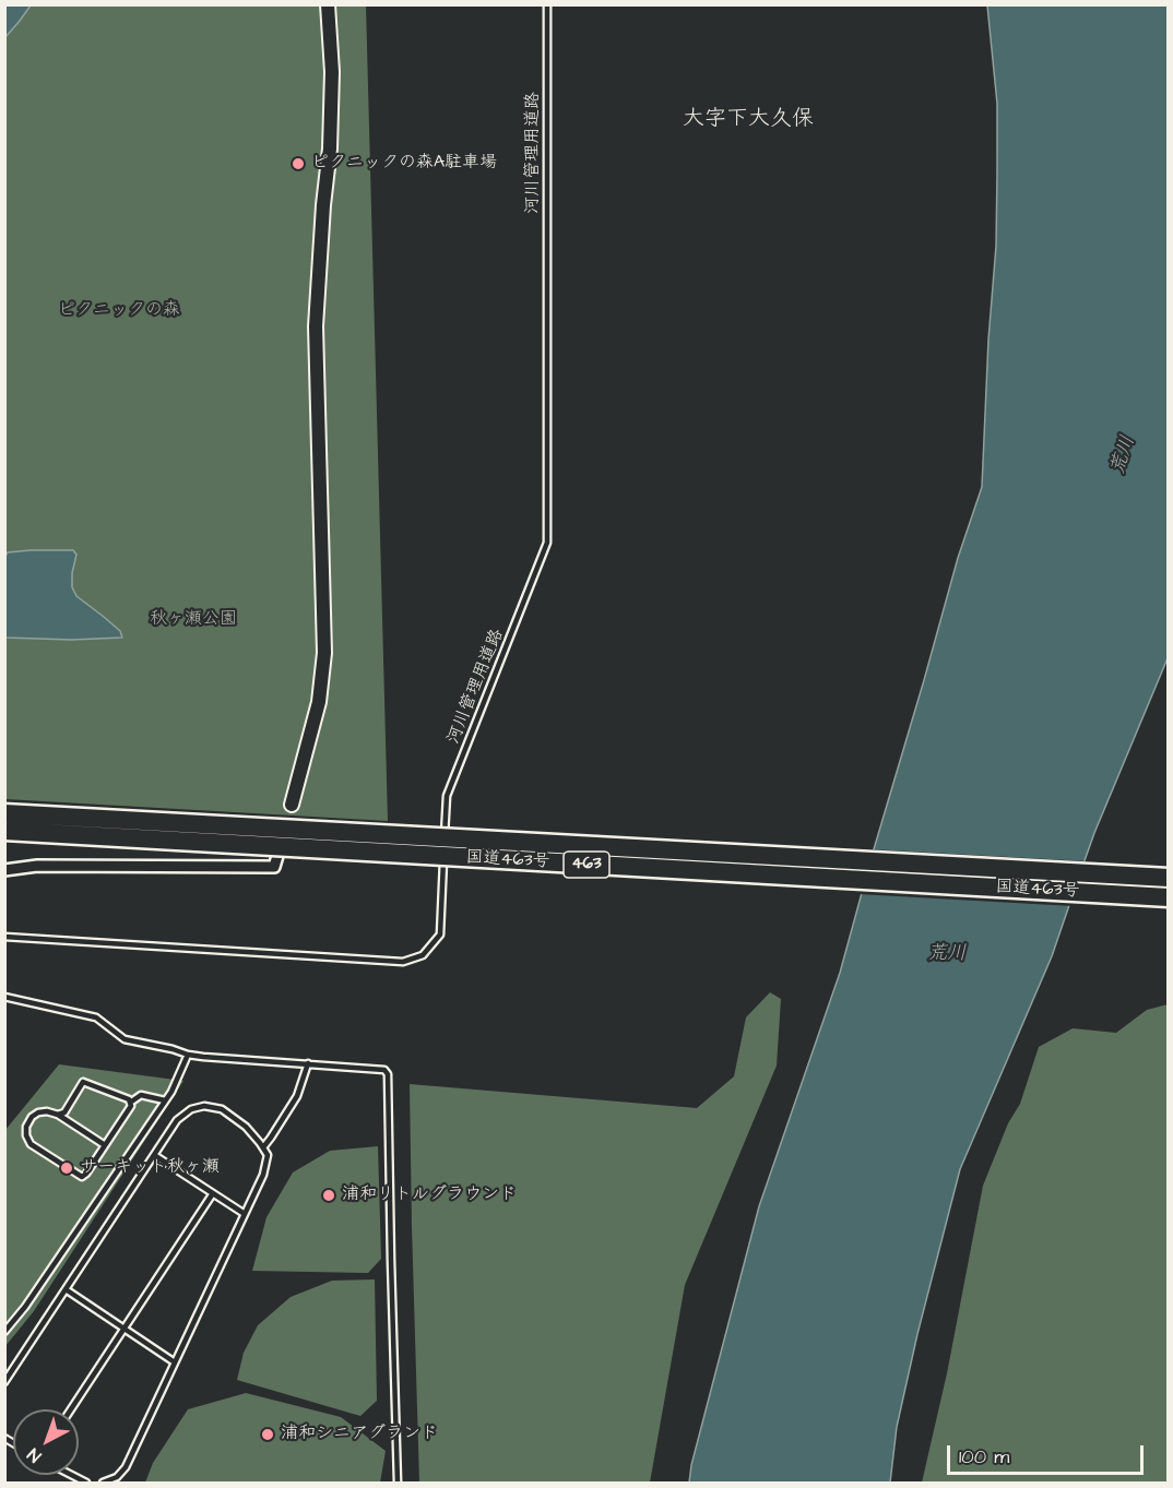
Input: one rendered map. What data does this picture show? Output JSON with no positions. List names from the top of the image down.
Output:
{
  "streets": {
    "highway": ["国道463号", "463"],
    "lane": ["河川管理用道路"]
  },
  "districts": ["大字下大久保"],
  "water": ["荒川"],
  "parks": ["ピクニックの森", "秋ヶ瀬公園"],
  "places": [
    "ピクニックの森A駐車場",
    "サーキット秋ヶ瀬",
    "浦和リトルグラウンド",
    "浦和シニアグランド"
  ],
  "scale_bar": "100 m",
  "north": "bottom left"
}
